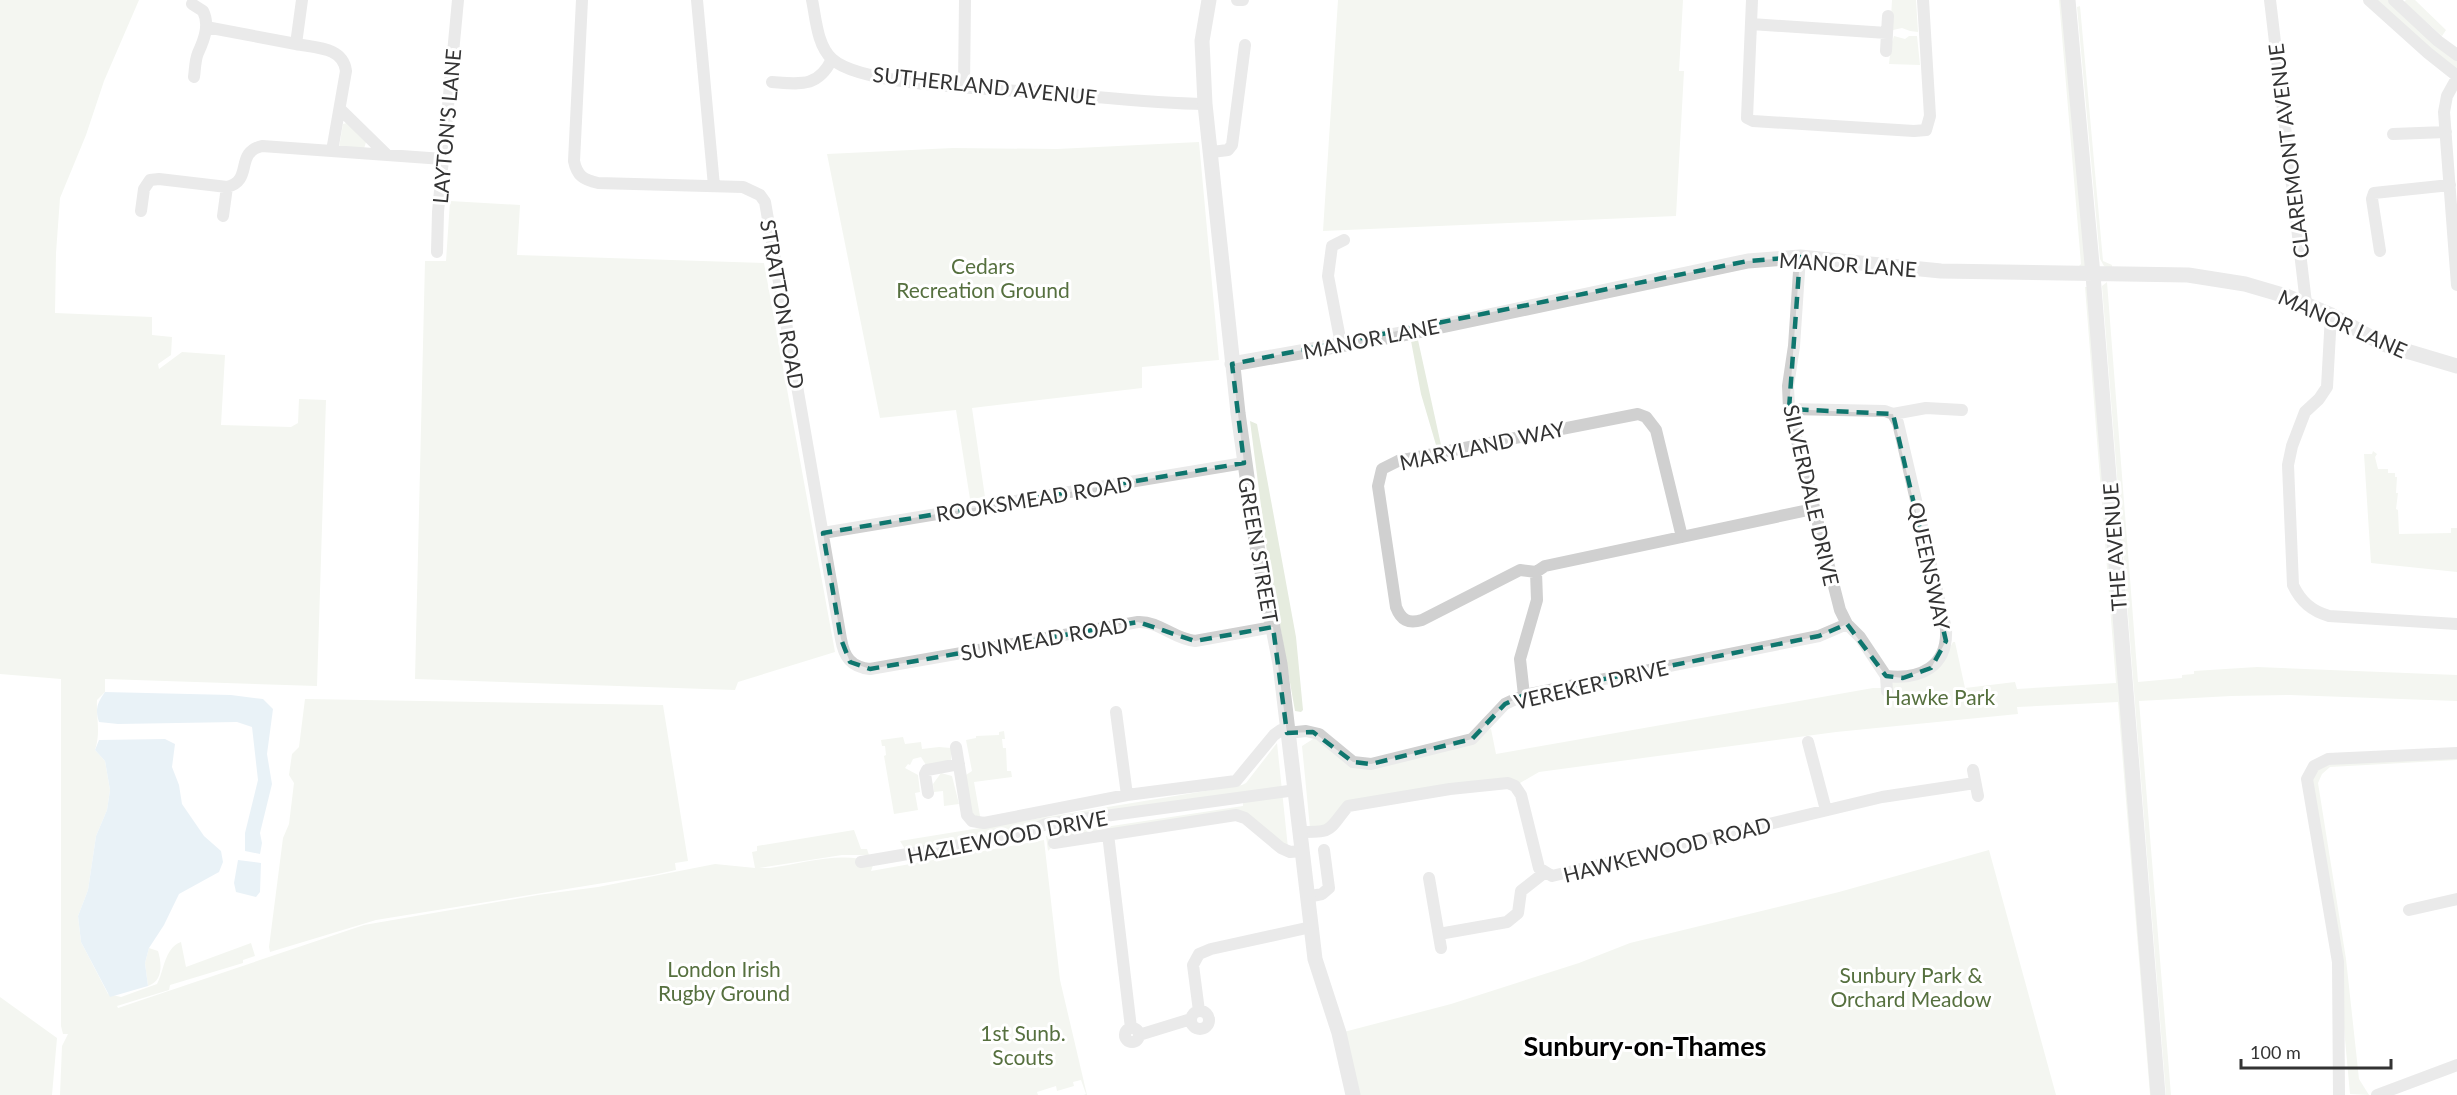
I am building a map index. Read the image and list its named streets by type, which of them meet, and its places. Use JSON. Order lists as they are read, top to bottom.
{
  "streets": {
    "street": [
      "SUTHERLAND AVENUE",
      "LAYTON'S LANE",
      "CLAREMONT AVENUE",
      "MANOR LANE",
      "STRATTON ROAD",
      "MARYLAND WAY",
      "SILVERDALE DRIVE",
      "ROOKSMEAD ROAD",
      "THE AVENUE",
      "GREEN STREET",
      "QUEENSWAY",
      "SUNMEAD ROAD",
      "VEREKER DRIVE",
      "HAZLEWOOD DRIVE",
      "HAWKEWOOD ROAD"
    ]
  },
  "crossings": [
    ["SUTHERLAND AVENUE", "GREEN STREET"],
    ["CLAREMONT AVENUE", "MANOR LANE"],
    ["MANOR LANE", "SILVERDALE DRIVE"],
    ["MANOR LANE", "THE AVENUE"],
    ["MANOR LANE", "GREEN STREET"],
    ["STRATTON ROAD", "ROOKSMEAD ROAD"],
    ["STRATTON ROAD", "SUNMEAD ROAD"],
    ["MARYLAND WAY", "SILVERDALE DRIVE"],
    ["SILVERDALE DRIVE", "VEREKER DRIVE"],
    ["ROOKSMEAD ROAD", "GREEN STREET"],
    ["GREEN STREET", "SUNMEAD ROAD"],
    ["GREEN STREET", "VEREKER DRIVE"],
    ["GREEN STREET", "HAZLEWOOD DRIVE"],
    ["GREEN STREET", "HAWKEWOOD ROAD"]
  ],
  "districts": ["Sunbury-on-Thames"],
  "parks": [
    "Cedars Recreation Ground",
    "Hawke Park",
    "London Irish Rugby Ground",
    "Sunbury Park & Orchard Meadow",
    "1st Sunb. Scouts"
  ],
  "scale_bar": "100 m"
}
